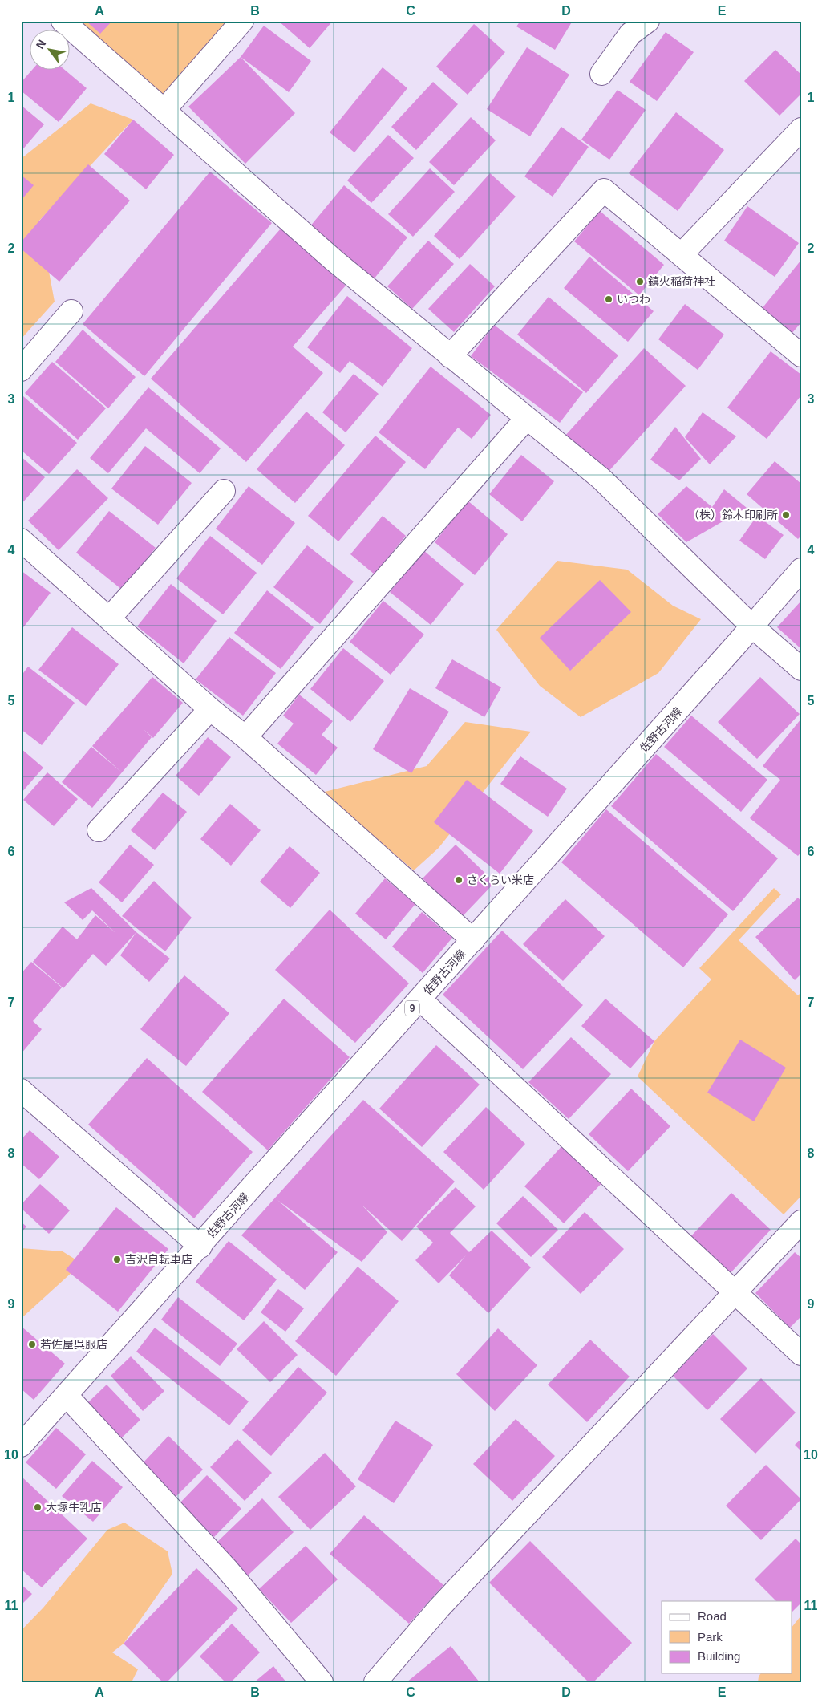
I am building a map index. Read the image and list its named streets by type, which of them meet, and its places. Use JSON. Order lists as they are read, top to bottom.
{
  "streets": {
    "street": ["佐野古河線", "9"]
  },
  "places": [
    "鎮火稲荷神社",
    "いつわ",
    "（株）鈴木印刷所",
    "さくらい米店",
    "吉沢自転車店",
    "若佐屋呉服店",
    "大塚牛乳店"
  ],
  "legend": ["Road", "Park", "Building"],
  "north": "top left",
  "grid": {
    "columns": [
      "A",
      "B",
      "C",
      "D",
      "E"
    ],
    "rows": [
      "1",
      "2",
      "3",
      "4",
      "5",
      "6",
      "7",
      "8",
      "9",
      "10",
      "11"
    ]
  }
}
